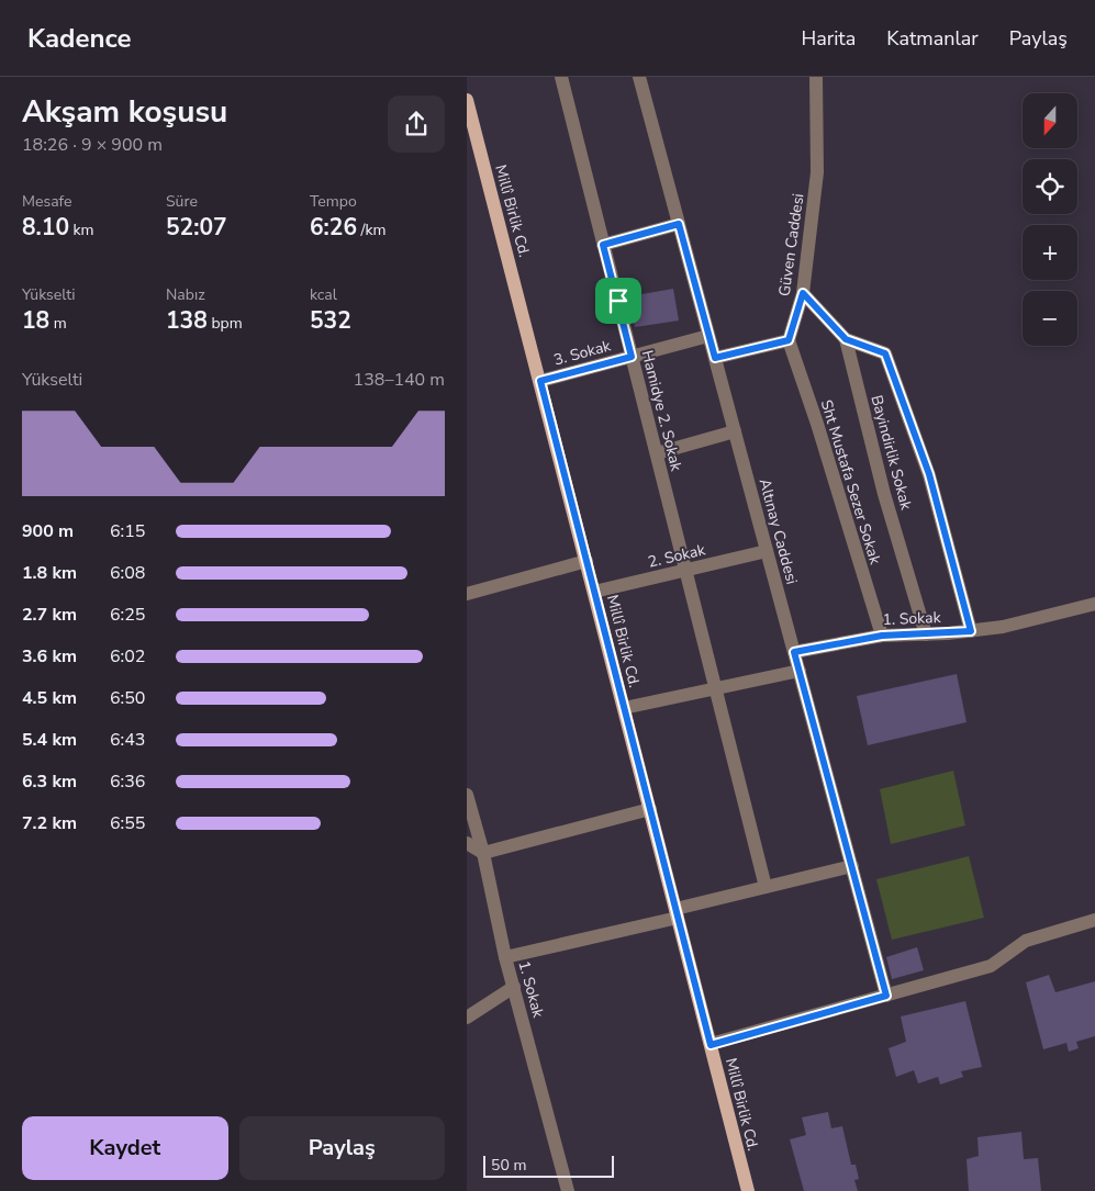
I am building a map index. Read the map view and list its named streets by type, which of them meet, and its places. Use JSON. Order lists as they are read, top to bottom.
{
  "streets": {
    "main road": ["Millî Birlik Cd."],
    "street": [
      "Güven Caddesi",
      "3. Sokak",
      "Hamidye 2. Sokak",
      "Bayindirlik Sokak",
      "Sht Mustafa Sezer Sokak",
      "Altınay Caddesi",
      "2. Sokak",
      "1. Sokak"
    ]
  },
  "crossings": [
    ["Millî Birlik Cd.", "3. Sokak"],
    ["Millî Birlik Cd.", "2. Sokak"],
    ["Güven Caddesi", "Bayindirlik Sokak"],
    ["Güven Caddesi", "Sht Mustafa Sezer Sokak"],
    ["3. Sokak", "Hamidye 2. Sokak"],
    ["3. Sokak", "Altınay Caddesi"],
    ["Hamidye 2. Sokak", "2. Sokak"],
    ["Bayindirlik Sokak", "1. Sokak"],
    ["Sht Mustafa Sezer Sokak", "1. Sokak"],
    ["Altınay Caddesi", "2. Sokak"],
    ["Altınay Caddesi", "1. Sokak"]
  ],
  "scale_bar": "50 m",
  "north": "bottom",
  "page": {
    "header": "Kadence",
    "nav": ["Harita", "Katmanlar", "Paylaş"],
    "heading": ["Akşam koşusu", "18:26 · 9 × 900 m"],
    "map_buttons": ["+", "−"],
    "stats": [
      ["Mesafe", "8.10 km"],
      ["Süre", "52:07"],
      ["Tempo", "6:26 /km"],
      ["Yükselti", "18 m"],
      ["Nabız", "138 bpm"],
      ["kcal", "532"]
    ],
    "chart": ["Yükselti", "138–140 m"],
    "list": [
      {
        "name": "900 m",
        "note": "6:15"
      },
      {
        "name": "1.8 km",
        "note": "6:08"
      },
      {
        "name": "2.7 km",
        "note": "6:25"
      },
      {
        "name": "3.6 km",
        "note": "6:02"
      },
      {
        "name": "4.5 km",
        "note": "6:50"
      },
      {
        "name": "5.4 km",
        "note": "6:43"
      },
      {
        "name": "6.3 km",
        "note": "6:36"
      },
      {
        "name": "7.2 km",
        "note": "6:55"
      }
    ],
    "buttons": ["Kaydet", "Paylaş"],
    "scale": "50 m"
  }
}
